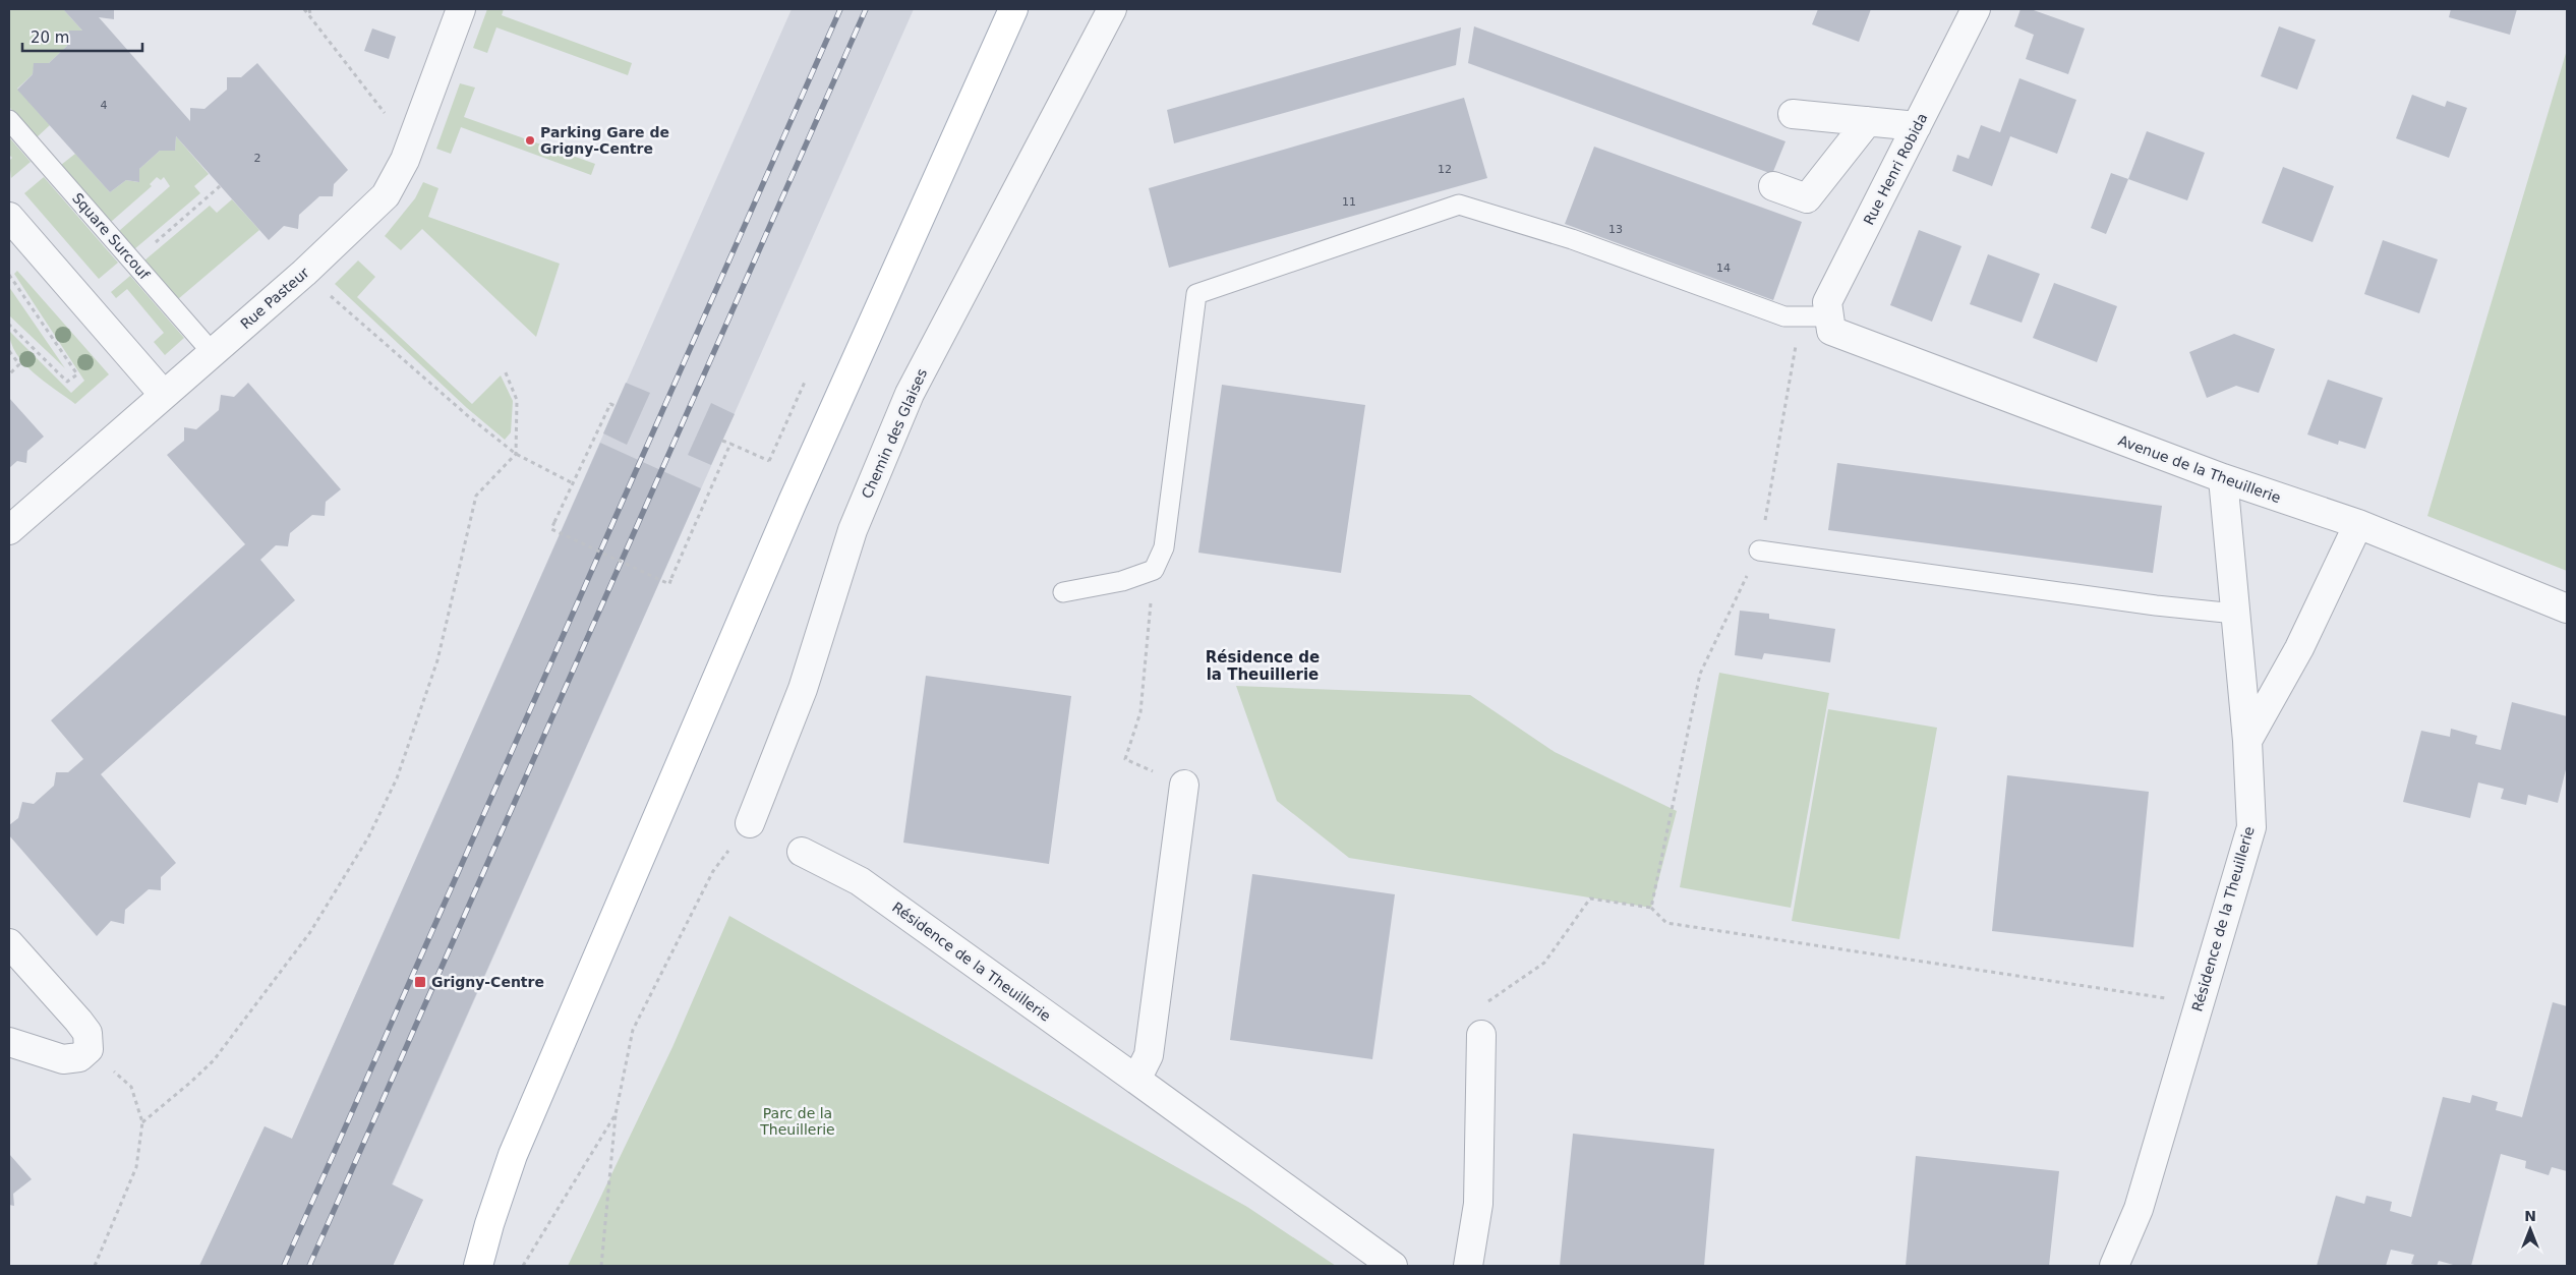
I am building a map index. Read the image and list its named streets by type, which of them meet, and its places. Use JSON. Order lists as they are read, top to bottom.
{
  "streets": {
    "street": [
      "Rue Henri Robida",
      "Rue Pasteur",
      "Chemin des Glaises",
      "Avenue de la Theuillerie",
      "Résidence de la Theuillerie"
    ],
    "lane": ["Square Surcouf"]
  },
  "crossings": [
    ["Rue Henri Robida", "Avenue de la Theuillerie"],
    ["Square Surcouf", "Rue Pasteur"],
    ["Avenue de la Theuillerie", "Résidence de la Theuillerie"]
  ],
  "districts": ["Résidence de la Theuillerie"],
  "parks": ["Parc de la Theuillerie"],
  "places": {
    "other": ["Parking Gare de Grigny-Centre"],
    "transit": ["Grigny-Centre"]
  },
  "house_numbers": [
    "4",
    "2",
    "12",
    "11",
    "13",
    "14"
  ],
  "scale_bar": "20 m",
  "north": "top"
}
